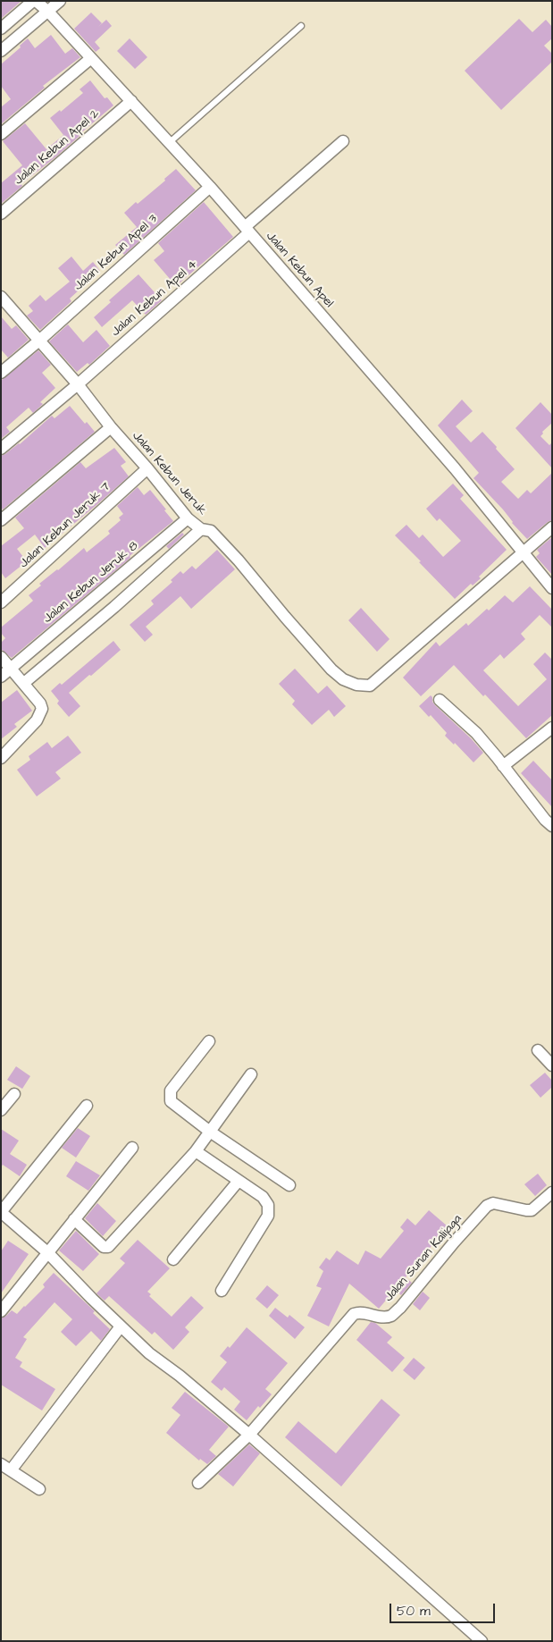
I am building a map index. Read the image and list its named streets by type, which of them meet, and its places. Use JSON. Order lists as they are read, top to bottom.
{
  "streets": {
    "street": [
      "Jalan Kebun Apel 2",
      "Jalan Kebun Apel 3",
      "Jalan Kebun Apel",
      "Jalan Kebun Apel 4",
      "Jalan Kebun Jeruk",
      "Jalan Kebun Jeruk 7",
      "Jalan Kebun Jeruk 8",
      "Jalan Sunan Kalijaga"
    ]
  },
  "crossings": [
    ["Jalan Kebun Apel 2", "Jalan Kebun Apel"],
    ["Jalan Kebun Apel 3", "Jalan Kebun Apel"],
    ["Jalan Kebun Apel 3", "Jalan Kebun Jeruk"],
    ["Jalan Kebun Apel", "Jalan Kebun Apel 4"],
    ["Jalan Kebun Apel 4", "Jalan Kebun Jeruk"],
    ["Jalan Kebun Jeruk", "Jalan Kebun Jeruk 7"],
    ["Jalan Kebun Jeruk", "Jalan Kebun Jeruk 8"]
  ],
  "scale_bar": "50 m"
}
